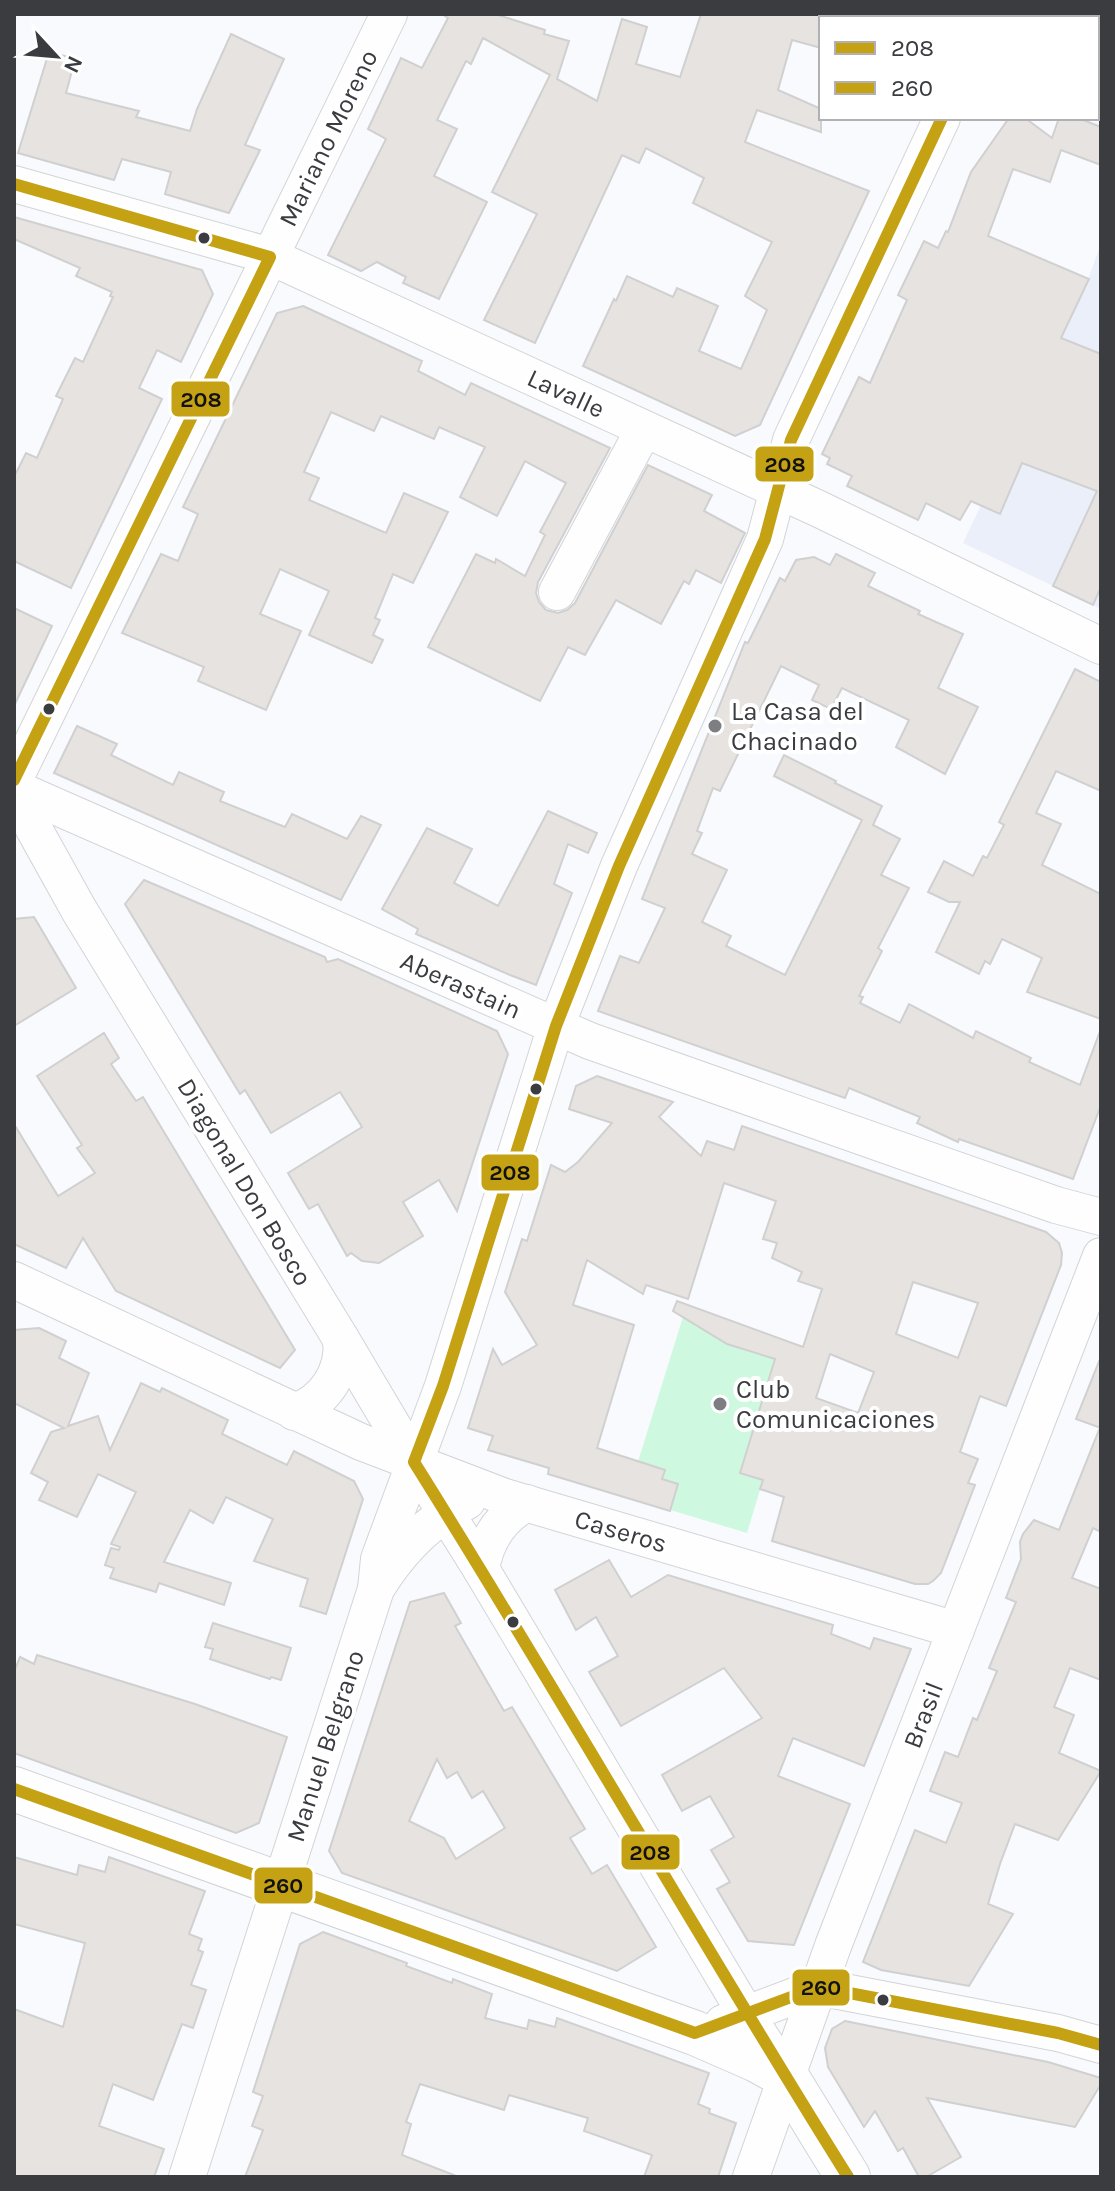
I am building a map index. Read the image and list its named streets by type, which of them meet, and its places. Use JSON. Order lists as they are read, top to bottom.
{
  "streets": {
    "main road": ["Diagonal Don Bosco"],
    "street": [
      "Mariano Moreno",
      "Lavalle",
      "Aberastain",
      "Caseros",
      "Brasil",
      "Manuel Belgrano"
    ]
  },
  "crossings": [
    ["Mariano Moreno", "Lavalle"],
    ["Lavalle", "Manuel Belgrano"],
    ["Aberastain", "Diagonal Don Bosco"],
    ["Aberastain", "Manuel Belgrano"],
    ["Diagonal Don Bosco", "Caseros"],
    ["Diagonal Don Bosco", "Brasil"],
    ["Diagonal Don Bosco", "Manuel Belgrano"],
    ["Caseros", "Brasil"],
    ["Caseros", "Manuel Belgrano"]
  ],
  "places": ["La Casa del Chacinado", "Club Comunicaciones"],
  "lines": ["transit line 208", "transit line 260"],
  "legend": ["208", "260"],
  "north": "bottom right"
}
